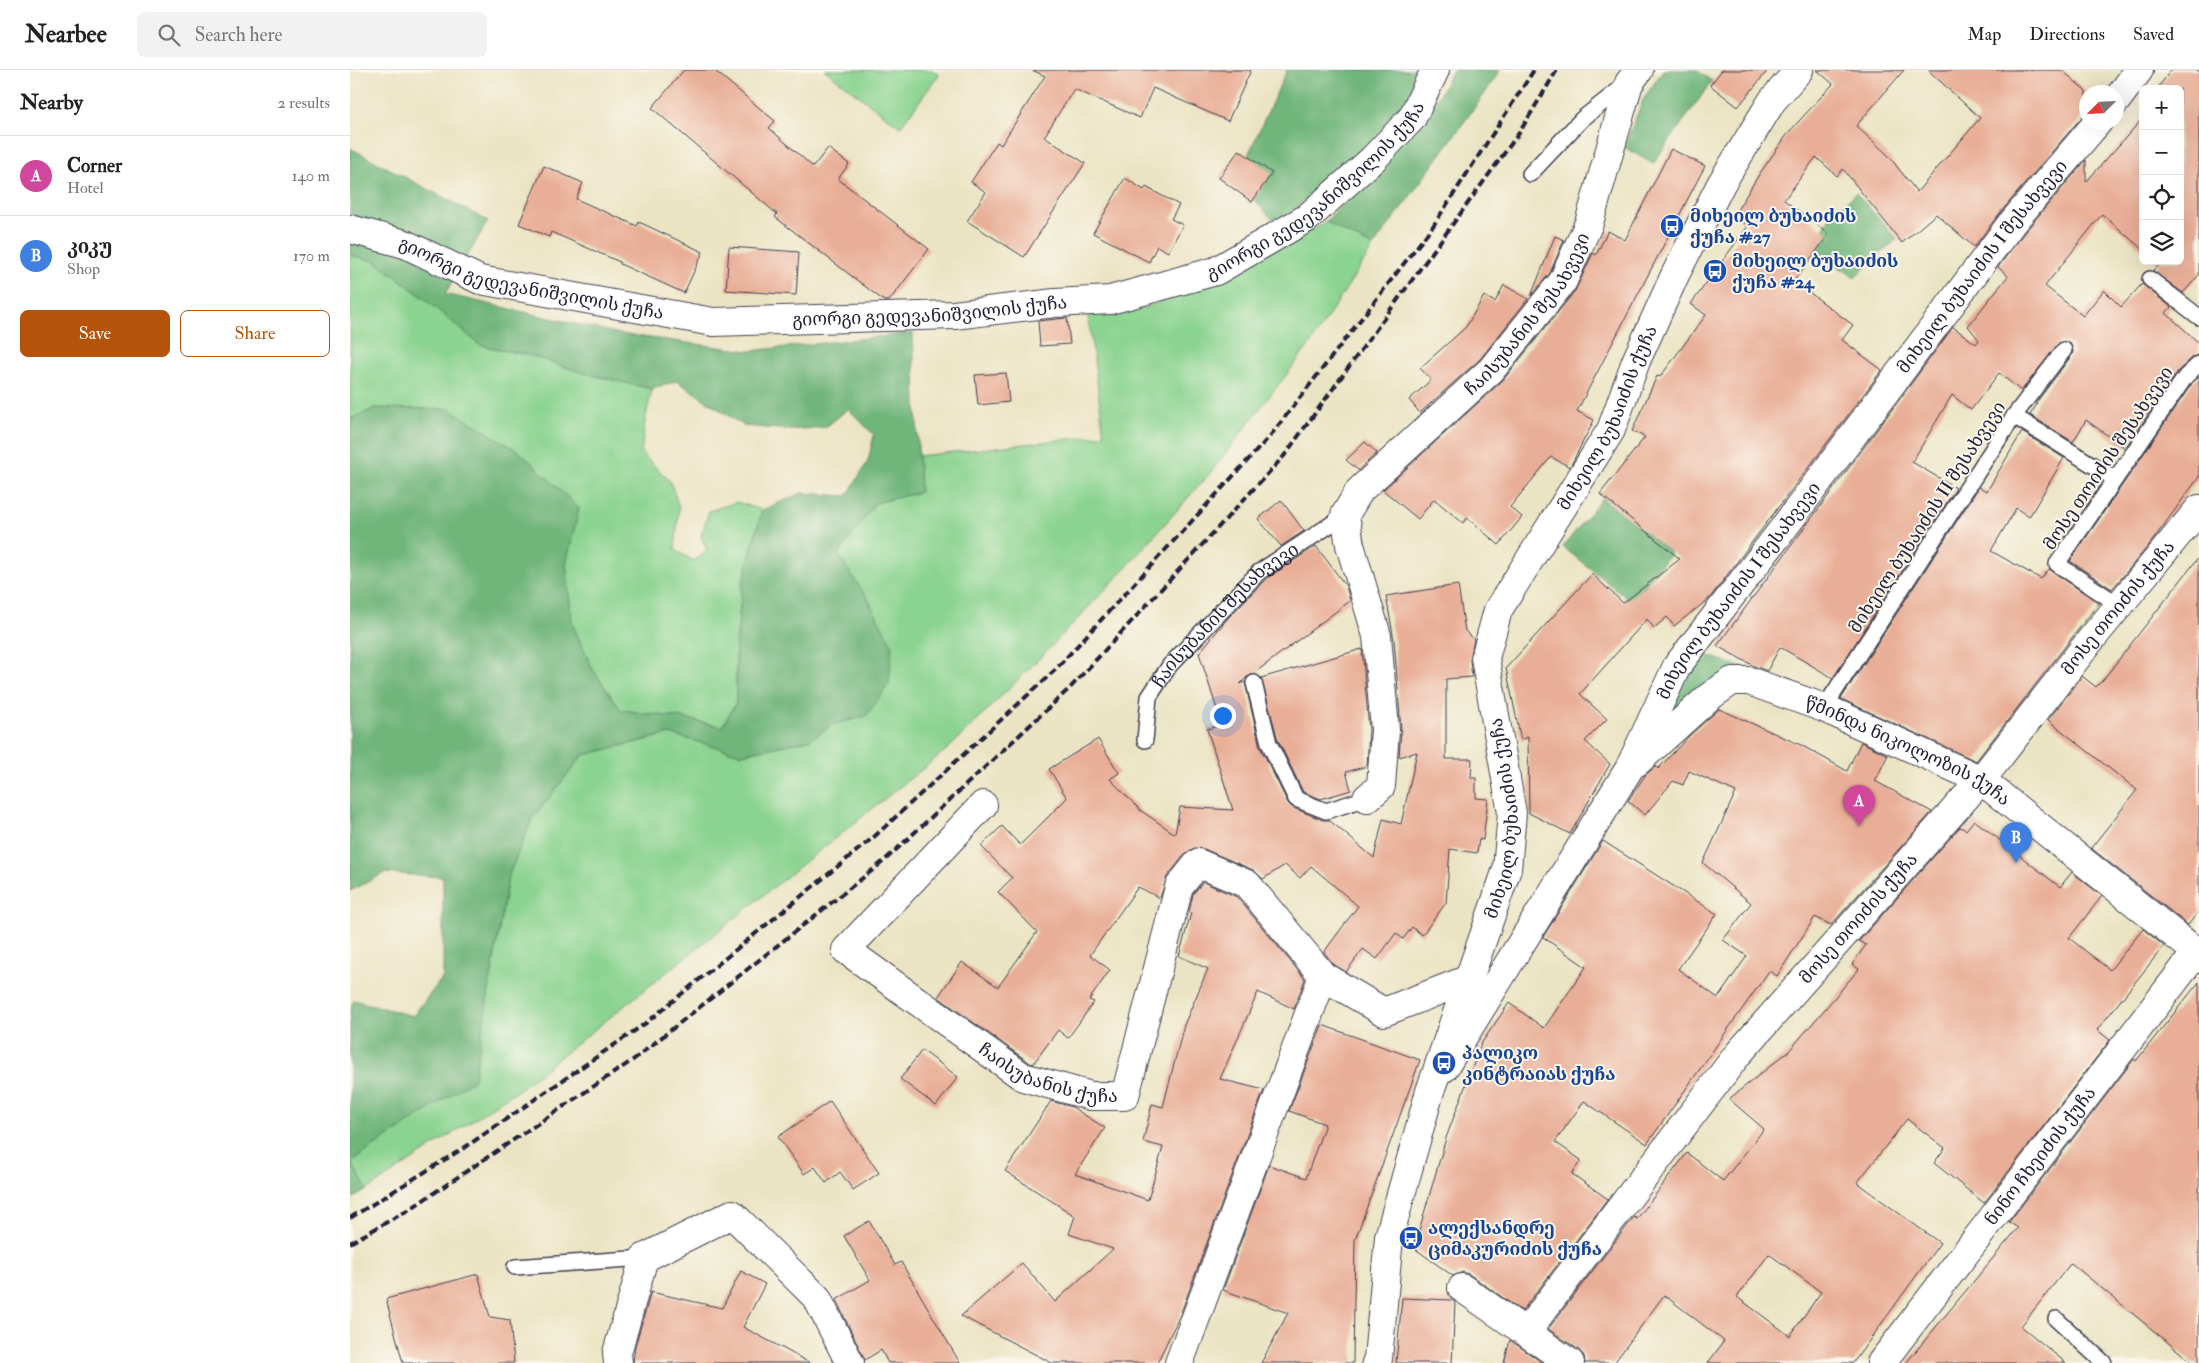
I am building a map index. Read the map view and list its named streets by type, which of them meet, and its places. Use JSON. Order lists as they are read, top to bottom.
{
  "streets": {
    "street": [
      "გიორგი გედევანიშვილის ქუჩა",
      "მიხეილ ბუხაიძის I შესახვევი",
      "ჩაისუბანის შესახვევი",
      "მიხეილ ბუხაიძის ქუჩა",
      "მოსე თოიძის ქუჩა",
      "წმინდა ნიკოლოზის ქუჩა",
      "ჩაისუბანის ქუჩა",
      "ნინო ჩხეიძის ქუჩა"
    ],
    "lane": ["მოსე თოიძის შესახვევი", "მიხეილ ბუხაიძის II შესახვევი"]
  },
  "crossings": [
    ["მიხეილ ბუხაიძის I შესახვევი", "მიხეილ ბუხაიძის ქუჩა"],
    ["მიხეილ ბუხაიძის I შესახვევი", "წმინდა ნიკოლოზის ქუჩა"],
    ["მიხეილ ბუხაიძის ქუჩა", "ჩაისუბანის ქუჩა"],
    ["მოსე თოიძის შესახვევი", "მოსე თოიძის ქუჩა"],
    ["მიხეილ ბუხაიძის II შესახვევი", "წმინდა ნიკოლოზის ქუჩა"],
    ["მოსე თოიძის ქუჩა", "წმინდა ნიკოლოზის ქუჩა"],
    ["წმინდა ნიკოლოზის ქუჩა", "ნინო ჩხეიძის ქუჩა"]
  ],
  "places": {
    "bus stop": [
      "მიხეილ ბუხაიძის ქუჩა #27",
      "მიხეილ ბუხაიძის ქუჩა #24",
      "პალიკო კინტრაიას ქუჩა",
      "ალექსანდრე ციმაკურიძის ქუჩა"
    ]
  },
  "north": "bottom left",
  "page": {
    "header": "Nearbee",
    "search": "Search here",
    "nav": ["Map", "Directions", "Saved"],
    "heading": ["Nearby", "2 results"],
    "map_buttons": ["+", "−"],
    "list": [
      {
        "mark": "A",
        "name": "Corner",
        "note": "Hotel",
        "value": "140 m"
      },
      {
        "mark": "B",
        "name": "კიკუ",
        "note": "Shop",
        "value": "170 m"
      }
    ],
    "buttons": ["Save", "Share"],
    "pins": ["A", "B"]
  }
}
